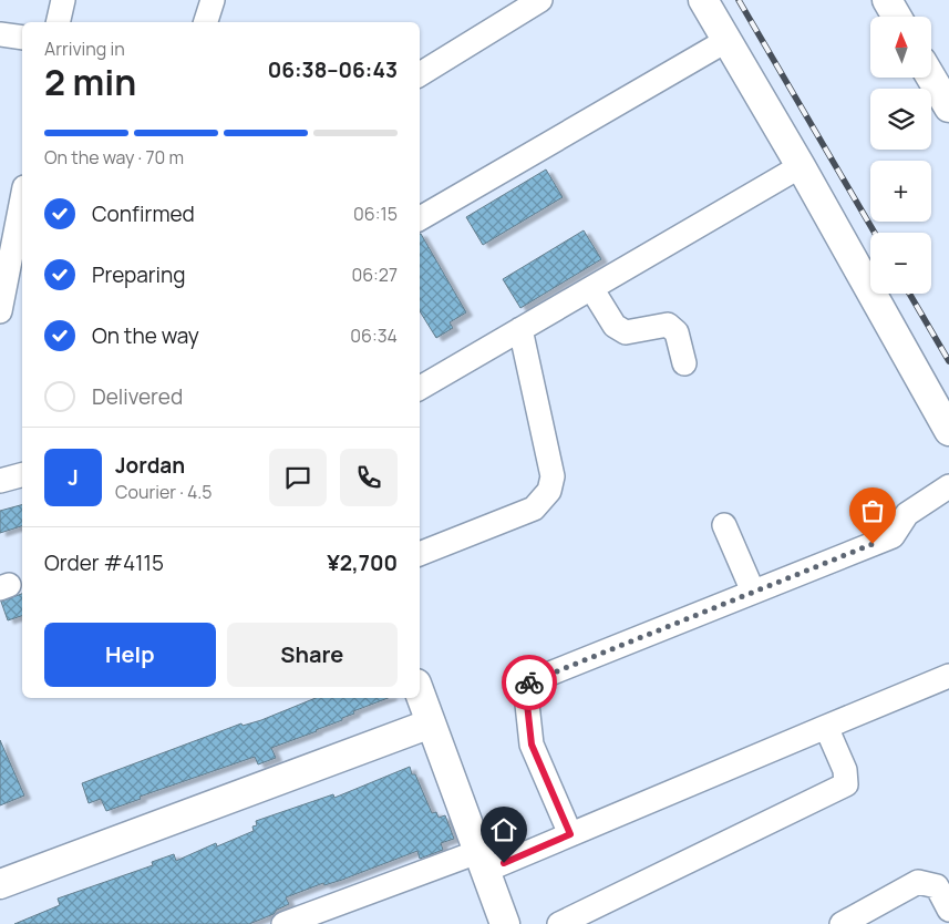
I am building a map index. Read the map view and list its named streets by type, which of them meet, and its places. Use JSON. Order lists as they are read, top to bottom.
{
  "north": "top",
  "page": {
    "map_buttons": ["+", "−"],
    "heading": ["2 min", "Arriving in", "06:38–06:43"],
    "panel": [
      "Jordan",
      "Courier · 4.5",
      "Order #4115",
      "¥2,700"
    ],
    "bar": "On the way · 70 m",
    "list": [
      ["Confirmed", "06:15"],
      ["Preparing", "06:27"],
      ["On the way", "06:34"],
      "Delivered"
    ],
    "round": "J",
    "buttons": ["Help", "Share"]
  }
}
